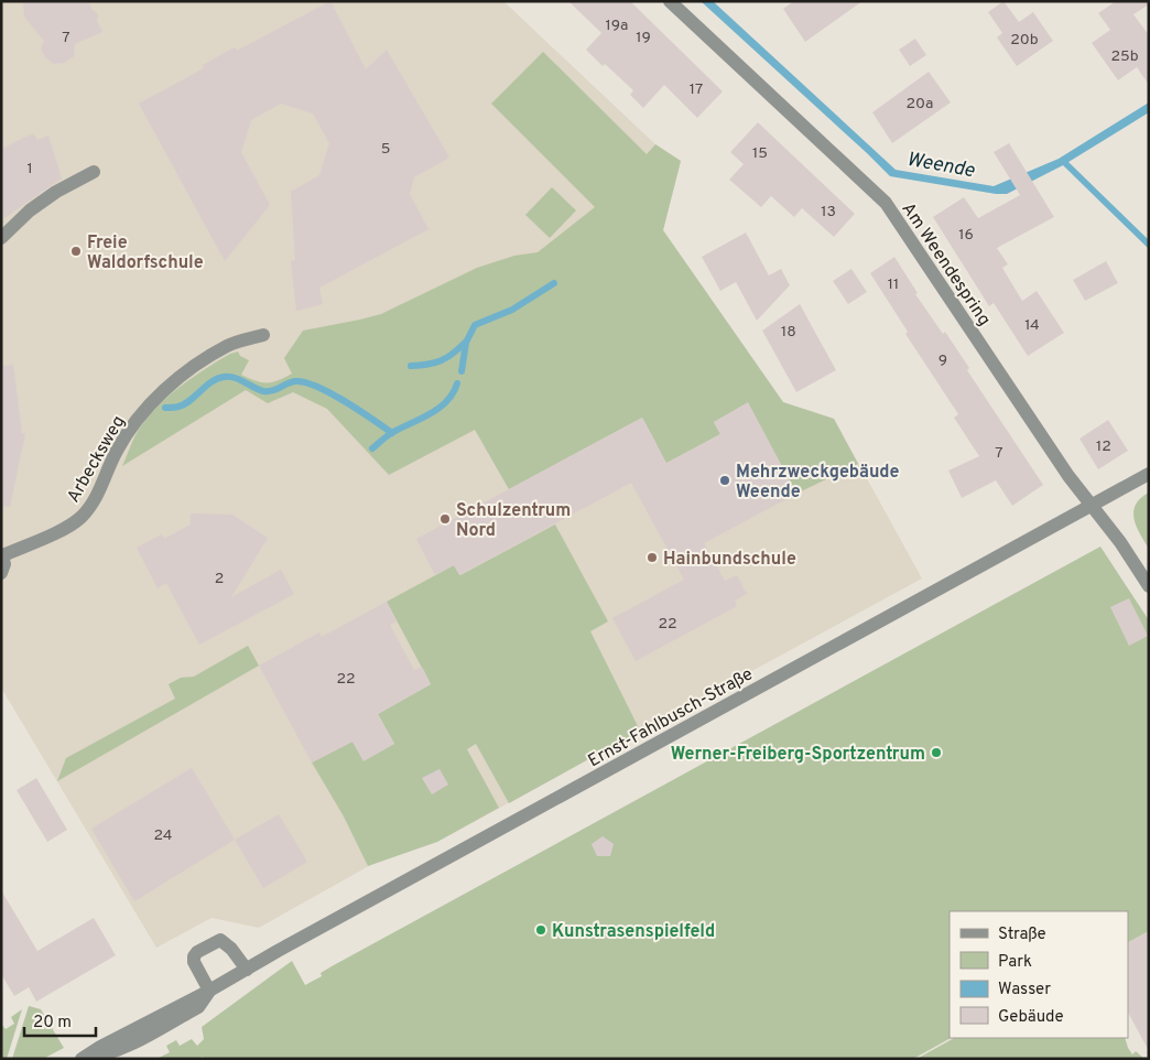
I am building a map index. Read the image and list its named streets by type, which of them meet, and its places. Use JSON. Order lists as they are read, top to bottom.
{
  "streets": {
    "street": ["Am Weendespring", "Arbecksweg", "Ernst-Fahlbusch-Straße"]
  },
  "crossings": [
    ["Am Weendespring", "Ernst-Fahlbusch-Straße"]
  ],
  "water": ["Weende"],
  "places": [
    "Freie Waldorfschule",
    "Mehrzweckgebäude Weende",
    "Schulzentrum Nord",
    "Hainbundschule",
    "Werner-Freiberg-Sportzentrum",
    "Kunstrasenspielfeld"
  ],
  "house_numbers": [
    "19a",
    "7",
    "19",
    "20b",
    "25b",
    "17",
    "20a",
    "5",
    "15",
    "1",
    "13",
    "16",
    "11",
    "14",
    "18",
    "9",
    "12",
    "7",
    "2",
    "22",
    "22",
    "24"
  ],
  "legend": [
    "Straße",
    "Park",
    "Wasser",
    "Gebäude"
  ],
  "scale_bar": "20 m"
}
